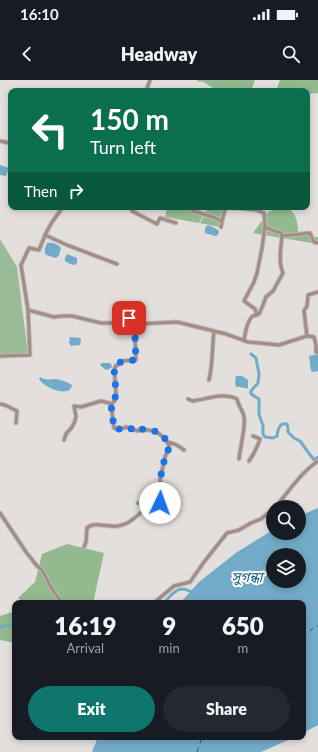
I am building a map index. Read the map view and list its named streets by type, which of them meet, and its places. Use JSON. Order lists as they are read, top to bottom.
{
  "water": ["সুগন্ধা"],
  "page": {
    "status": "16:10",
    "header": "Headway",
    "turn": ["150 m", "Turn left"],
    "then": "Then",
    "eta": [
      "16:19",
      "Arrival",
      "9",
      "min",
      "650",
      "m"
    ],
    "buttons": ["Exit", "Share"]
  }
}
